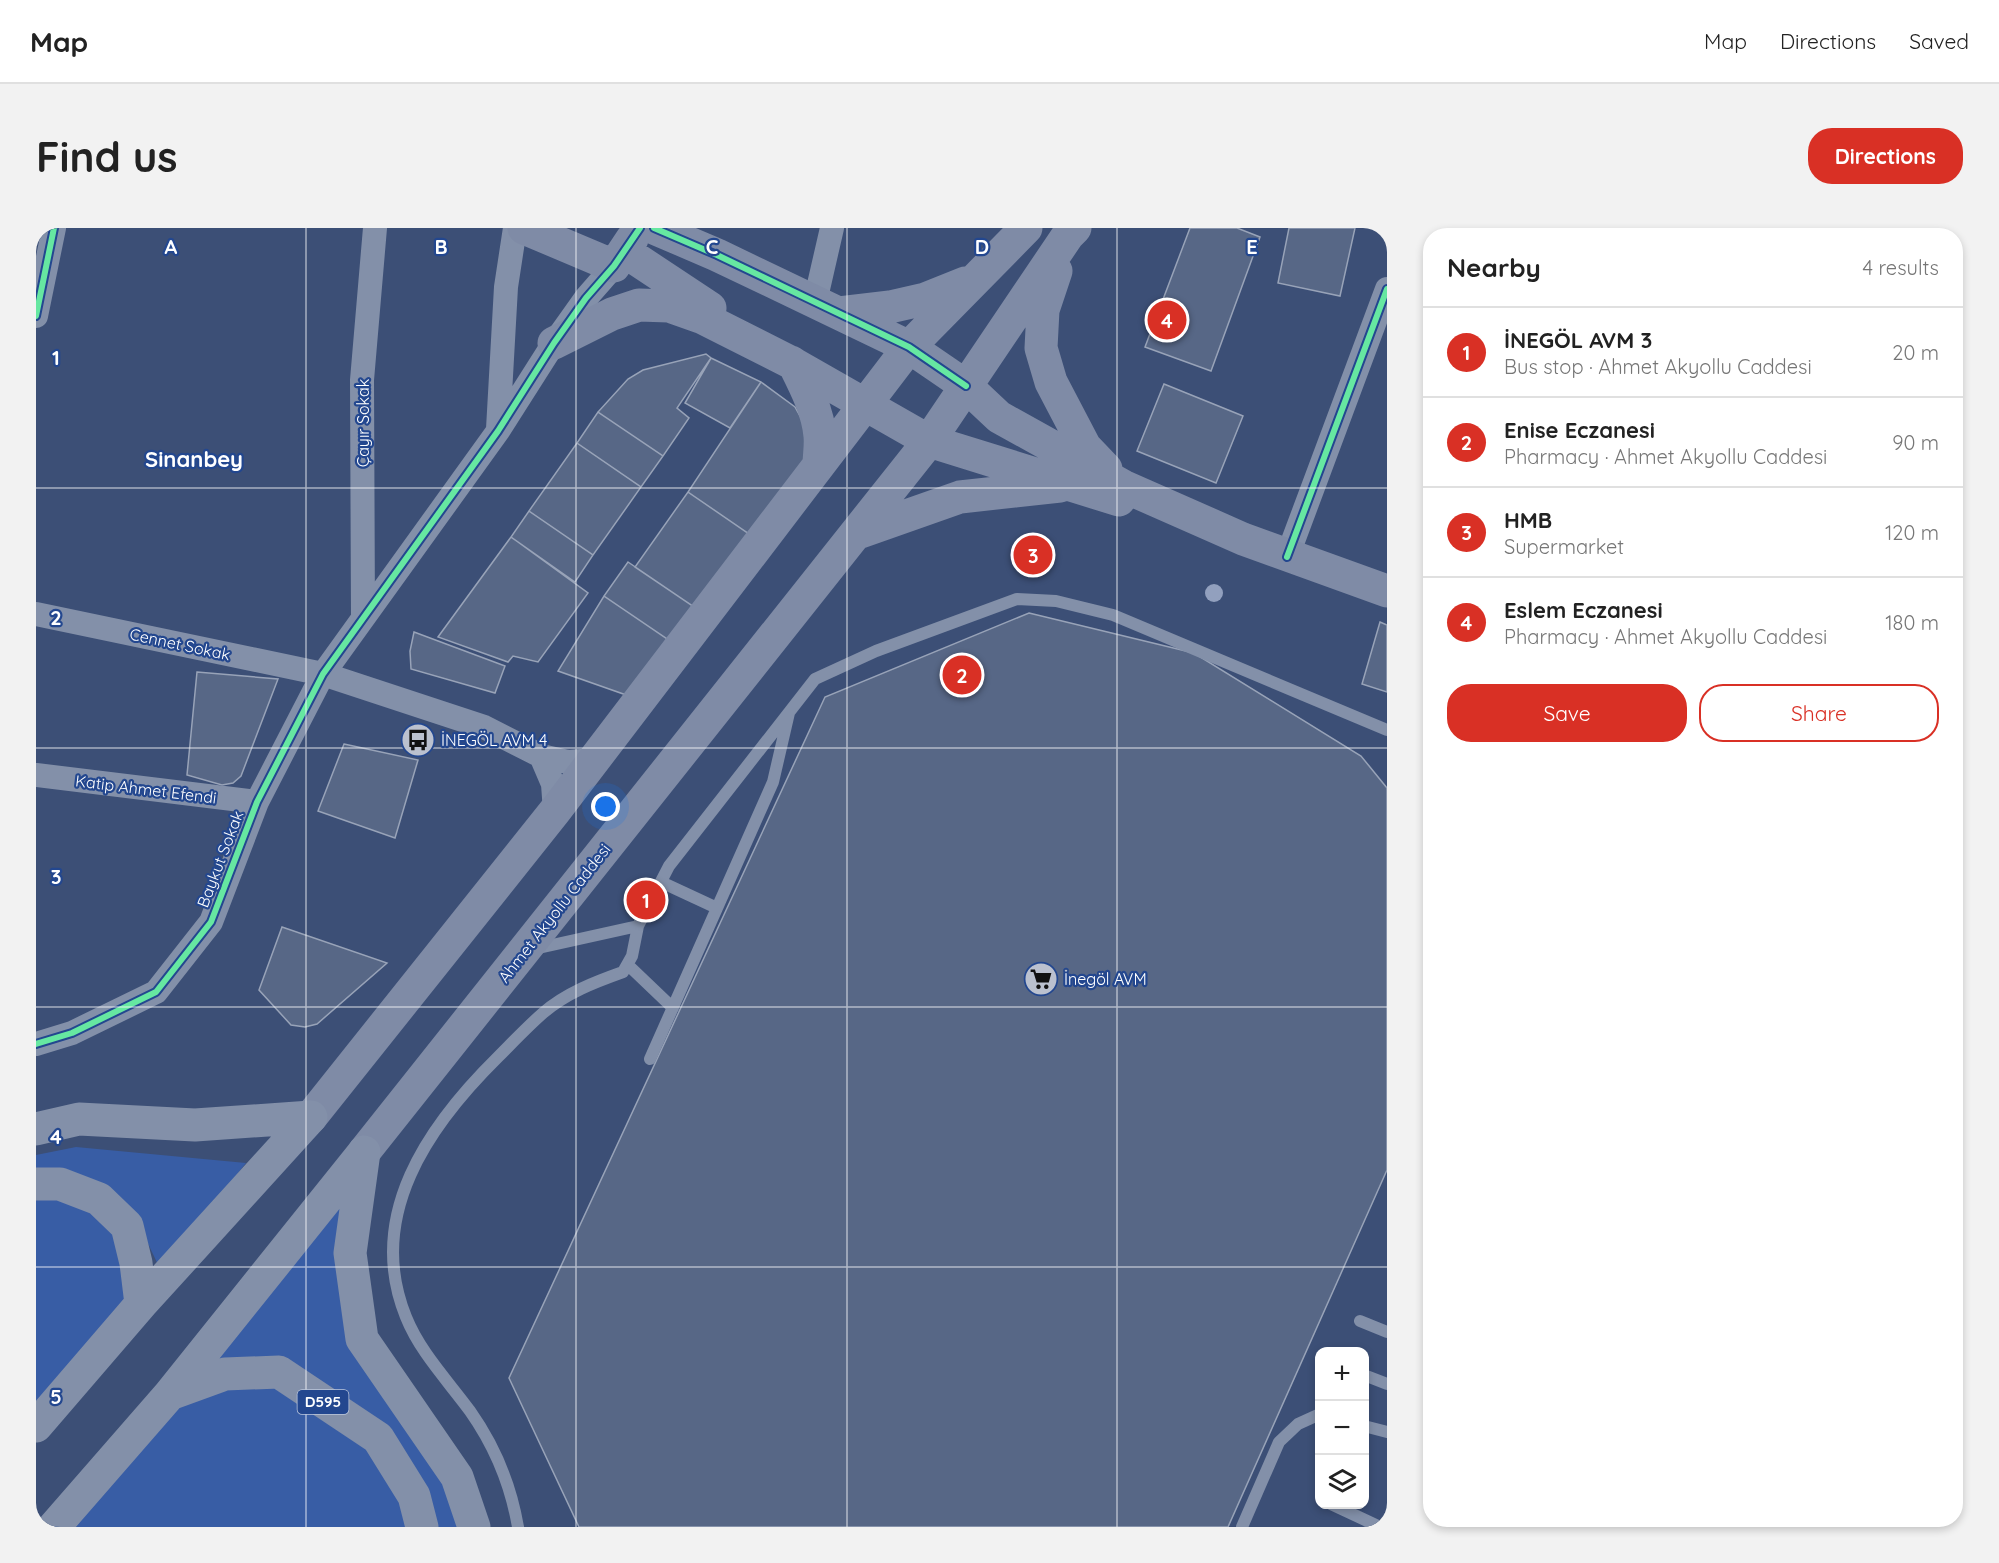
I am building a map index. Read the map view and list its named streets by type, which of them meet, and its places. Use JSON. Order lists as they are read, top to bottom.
{
  "streets": {
    "highway": ["D595"],
    "main road": ["Ahmet Akyollu Caddesi"],
    "street": [
      "Çayır Sokak",
      "Cennet Sokak",
      "Katip Ahmet Efendi",
      "Baykut Sokak"
    ]
  },
  "crossings": [
    ["Çayır Sokak", "Baykut Sokak"],
    ["Cennet Sokak", "Baykut Sokak"],
    ["Katip Ahmet Efendi", "Baykut Sokak"]
  ],
  "districts": ["Sinanbey"],
  "places": {
    "bus stop": ["İNEGÖL AVM 4"],
    "supermarket": ["İnegöl AVM"]
  },
  "page": {
    "header": "Map",
    "nav": ["Map", "Directions", "Saved"],
    "buttons": [
      "Directions",
      ["Save", "Share"]
    ],
    "title": "Find us",
    "heading": ["Nearby", "4 results"],
    "pins": [
      "4",
      "3",
      "2",
      "1"
    ],
    "list": [
      {
        "mark": "1",
        "name": "İNEGÖL AVM 3",
        "note": "Bus stop · Ahmet Akyollu Caddesi",
        "value": "20 m"
      },
      {
        "mark": "2",
        "name": "Enise Eczanesi",
        "note": "Pharmacy · Ahmet Akyollu Caddesi",
        "value": "90 m"
      },
      {
        "mark": "3",
        "name": "HMB",
        "note": "Supermarket",
        "value": "120 m"
      },
      {
        "mark": "4",
        "name": "Eslem Eczanesi",
        "note": "Pharmacy · Ahmet Akyollu Caddesi",
        "value": "180 m"
      }
    ],
    "map_buttons": ["+", "−"]
  },
  "grid": {
    "columns": [
      "A",
      "B",
      "C",
      "D",
      "E"
    ],
    "rows": [
      "1",
      "2",
      "3",
      "4",
      "5"
    ]
  }
}
